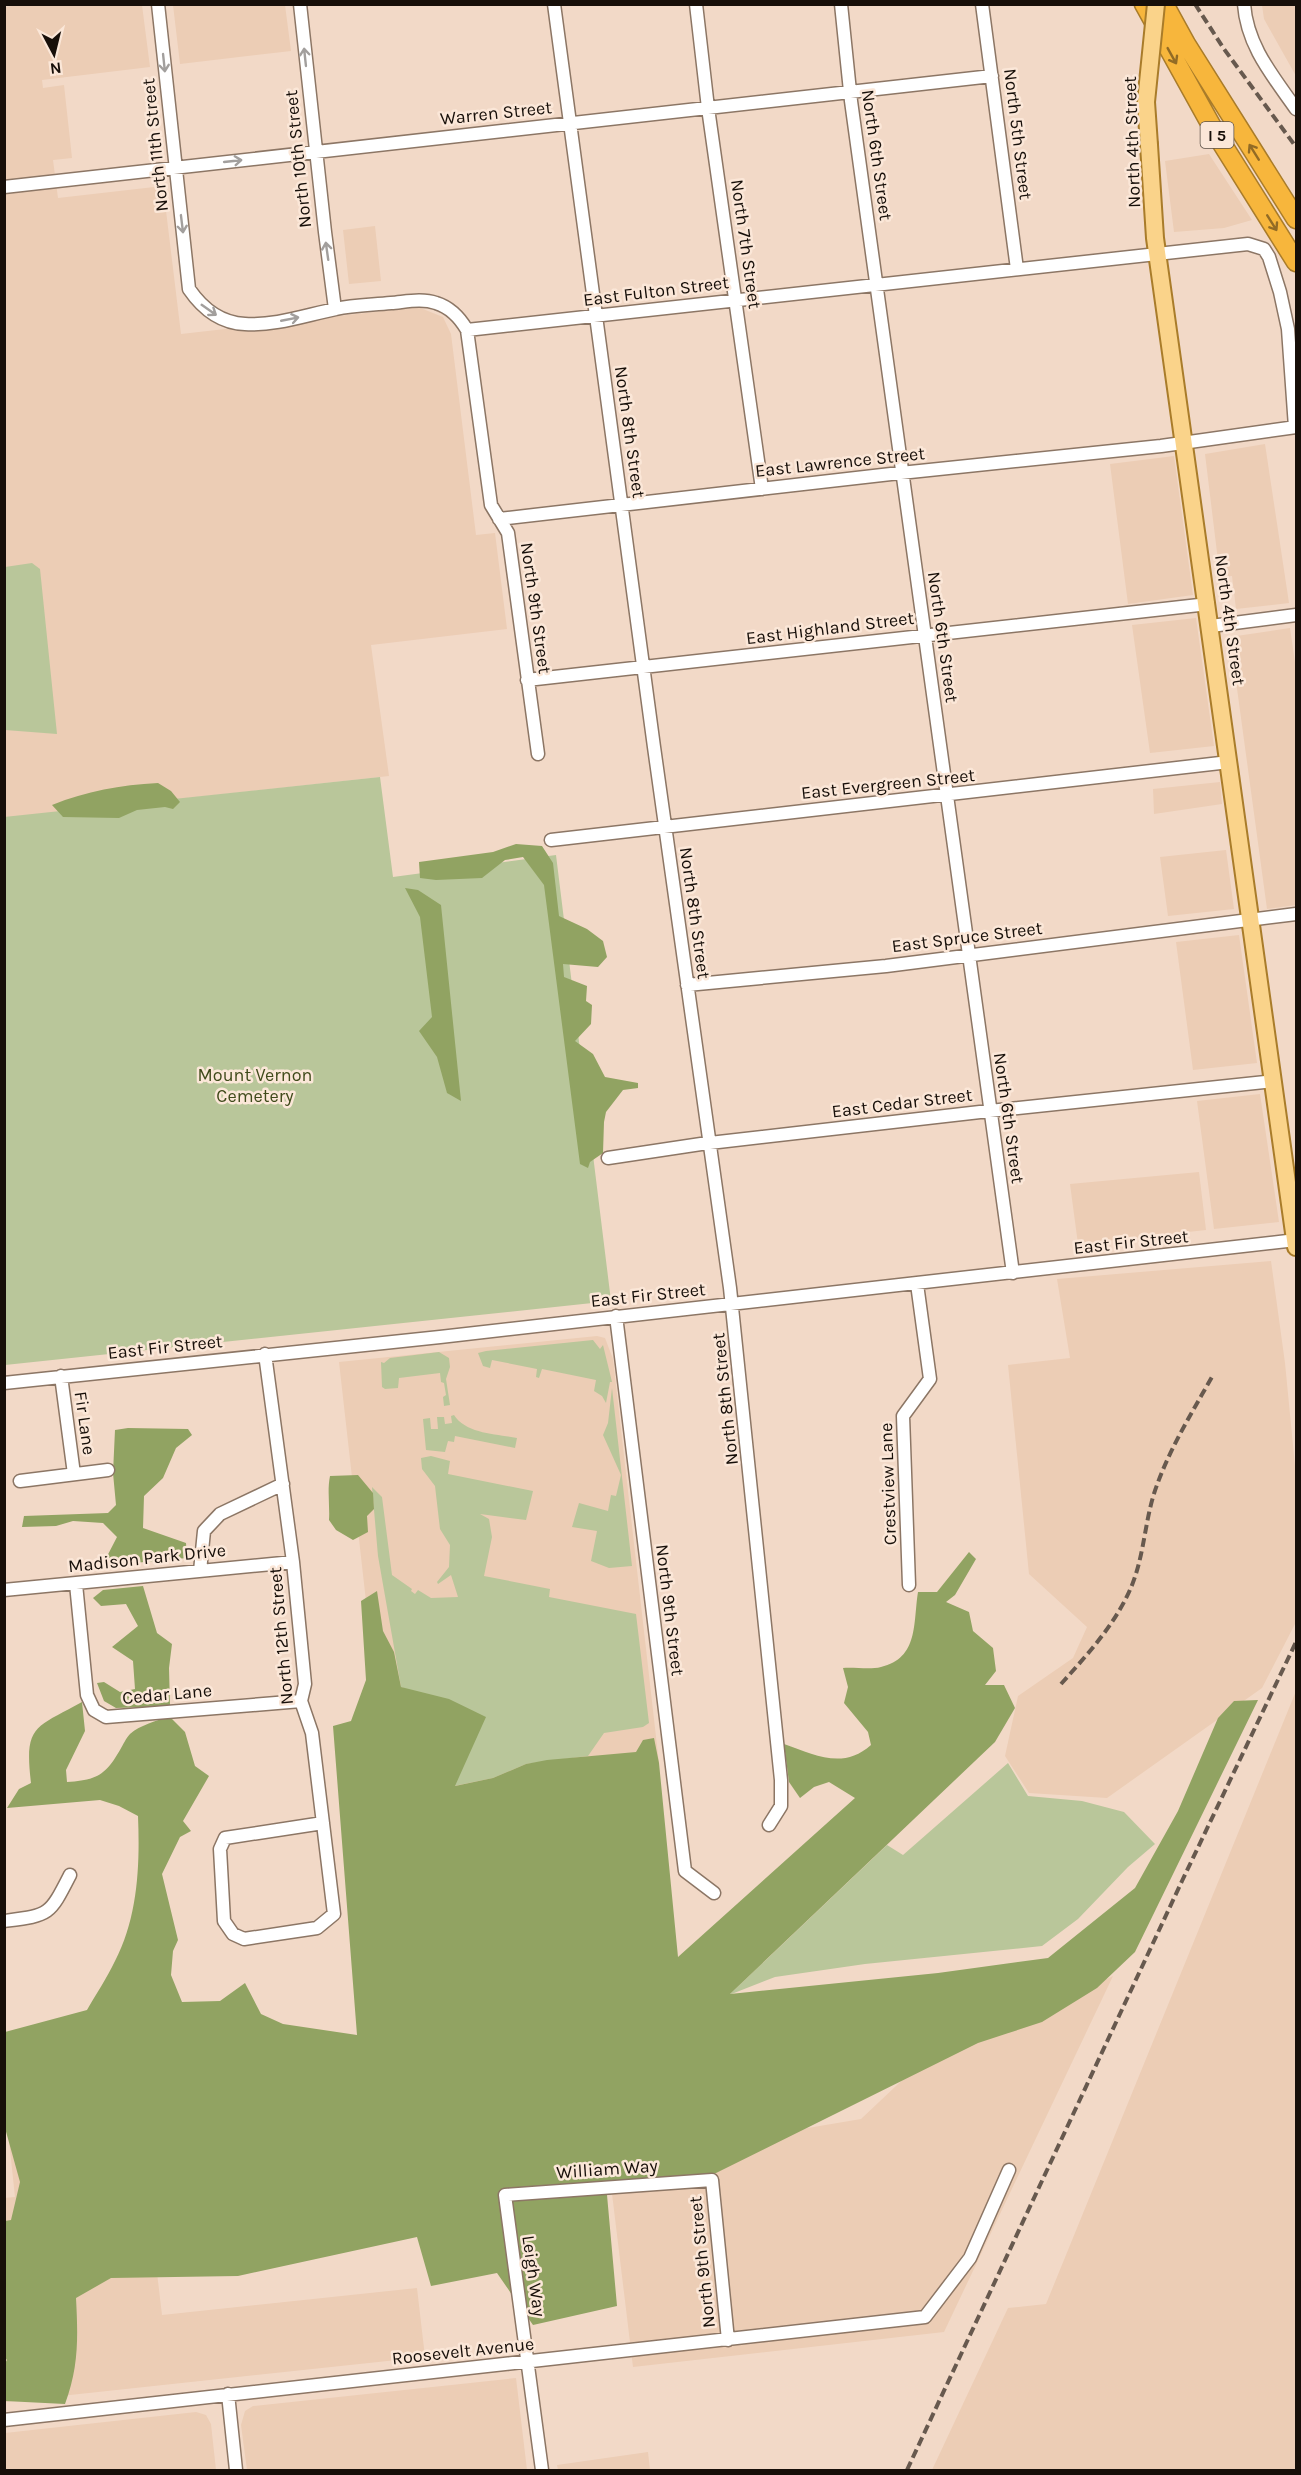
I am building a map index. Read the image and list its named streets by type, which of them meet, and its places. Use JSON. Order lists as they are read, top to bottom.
{
  "streets": {
    "highway": ["I 5"],
    "main road": ["North 4th Street"],
    "street": [
      "Warren Street",
      "North 5th Street",
      "North 11th Street",
      "North 6th Street",
      "North 10th Street",
      "North 7th Street",
      "East Fulton Street",
      "North 8th Street",
      "East Lawrence Street",
      "North 9th Street",
      "East Highland Street",
      "East Evergreen Street",
      "East Spruce Street",
      "East Cedar Street",
      "East Fir Street",
      "Fir Lane",
      "Crestview Lane",
      "Madison Park Drive",
      "North 12th Street",
      "Cedar Lane",
      "William Way",
      "Leigh Way",
      "Roosevelt Avenue"
    ]
  },
  "crossings": [
    ["Warren Street", "North 5th Street"],
    ["Warren Street", "North 11th Street"],
    ["Warren Street", "North 6th Street"],
    ["Warren Street", "North 10th Street"],
    ["Warren Street", "North 7th Street"],
    ["Warren Street", "North 8th Street"],
    ["North 5th Street", "East Fulton Street"],
    ["North 4th Street", "East Fulton Street"],
    ["North 4th Street", "East Lawrence Street"],
    ["North 4th Street", "East Highland Street"],
    ["North 4th Street", "East Evergreen Street"],
    ["North 4th Street", "East Spruce Street"],
    ["North 4th Street", "East Cedar Street"],
    ["North 4th Street", "East Fir Street"],
    ["North 11th Street", "North 10th Street"],
    ["North 6th Street", "East Fulton Street"],
    ["North 6th Street", "East Lawrence Street"],
    ["North 6th Street", "East Highland Street"],
    ["North 6th Street", "East Evergreen Street"],
    ["North 6th Street", "East Spruce Street"],
    ["North 6th Street", "East Cedar Street"],
    ["North 6th Street", "East Fir Street"],
    ["North 7th Street", "East Fulton Street"],
    ["North 7th Street", "East Lawrence Street"],
    ["East Fulton Street", "North 8th Street"],
    ["East Fulton Street", "East Lawrence Street"],
    ["East Fulton Street", "North 9th Street"],
    ["North 8th Street", "East Lawrence Street"],
    ["North 8th Street", "East Highland Street"],
    ["North 8th Street", "East Evergreen Street"],
    ["North 8th Street", "East Spruce Street"],
    ["North 8th Street", "East Cedar Street"],
    ["North 8th Street", "East Fir Street"],
    ["East Lawrence Street", "North 9th Street"],
    ["North 9th Street", "East Highland Street"],
    ["North 9th Street", "East Fir Street"],
    ["North 9th Street", "William Way"],
    ["North 9th Street", "Roosevelt Avenue"],
    ["East Fir Street", "Fir Lane"],
    ["East Fir Street", "Crestview Lane"],
    ["East Fir Street", "North 12th Street"],
    ["Madison Park Drive", "North 12th Street"],
    ["Madison Park Drive", "Cedar Lane"],
    ["North 12th Street", "Cedar Lane"],
    ["William Way", "Leigh Way"],
    ["Leigh Way", "Roosevelt Avenue"]
  ],
  "one_way": ["North 10th Street"],
  "parks": ["Mount Vernon Cemetery"],
  "north": "bottom"
}
